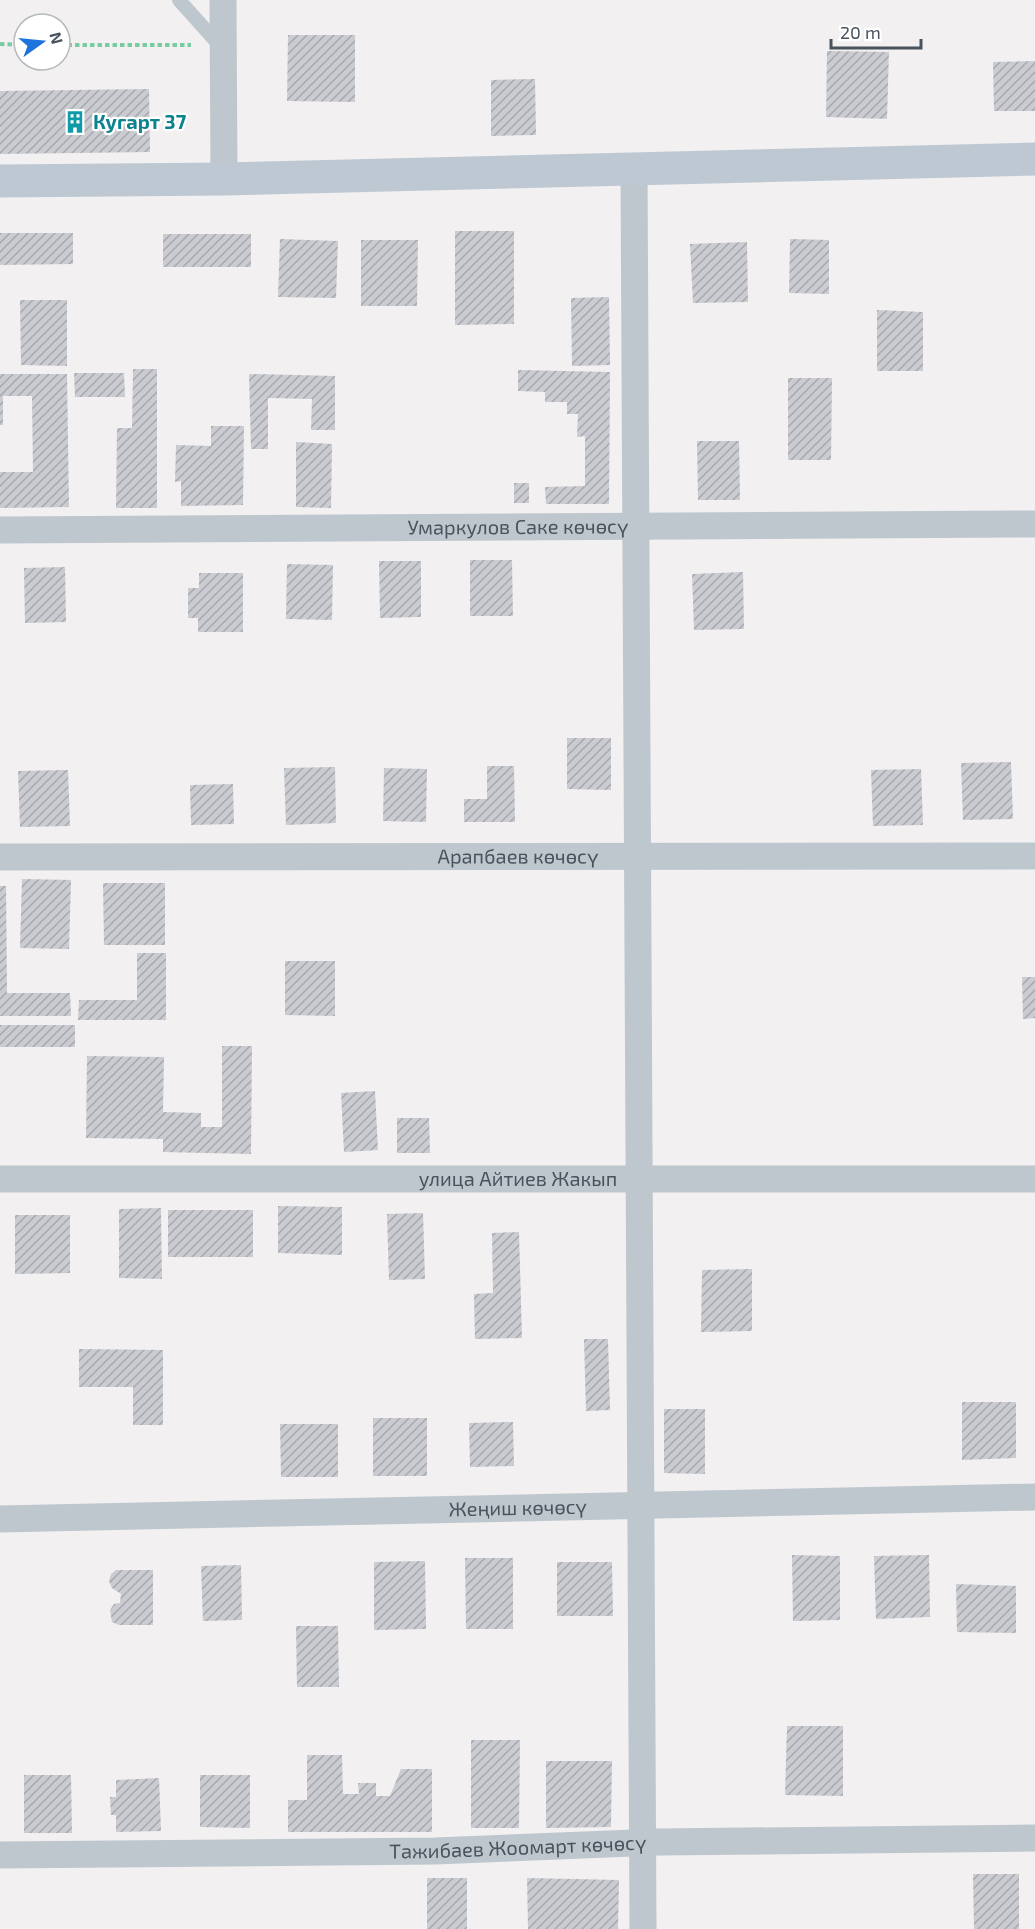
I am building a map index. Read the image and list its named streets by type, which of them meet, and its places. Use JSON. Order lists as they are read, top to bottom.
{
  "streets": {
    "street": [
      "Умаркулов Саке көчөсү",
      "Арапбаев көчөсү",
      "улица Айтиев Жакып",
      "Жеңиш көчөсү",
      "Тажибаев Жоомарт көчөсү"
    ]
  },
  "places": {
    "building": ["Кугарт 37"]
  },
  "scale_bar": "20 m",
  "north": "right"
}
